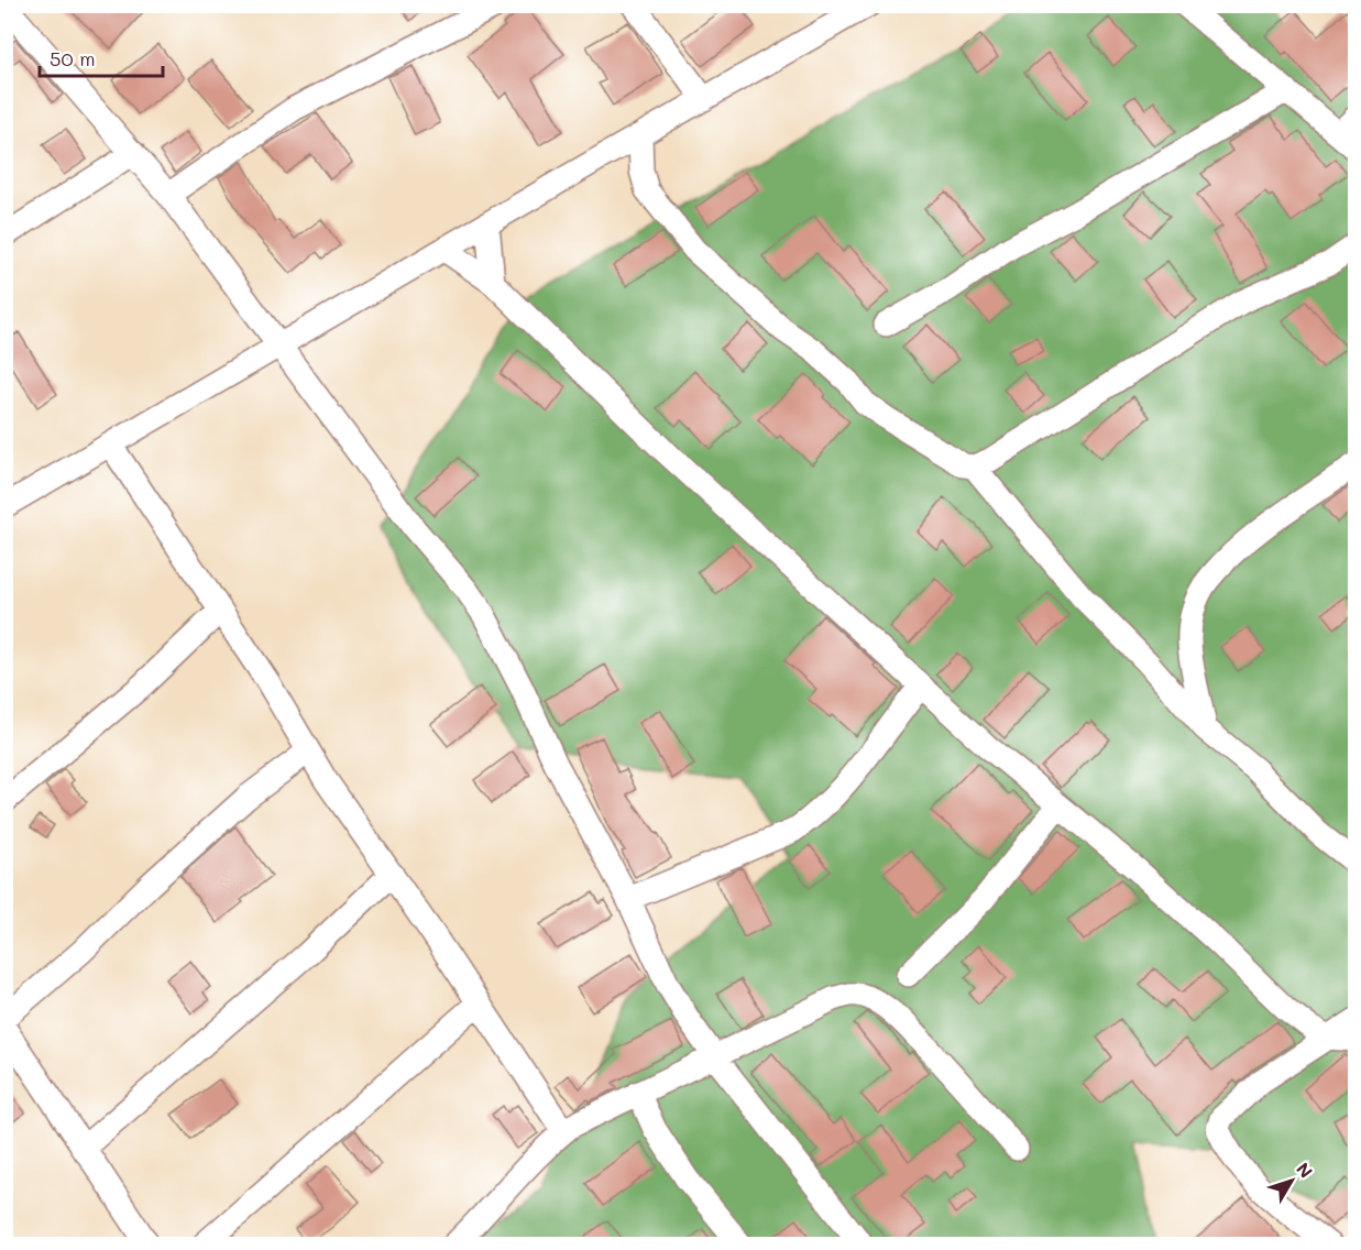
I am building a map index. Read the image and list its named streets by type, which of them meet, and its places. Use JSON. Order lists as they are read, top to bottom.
{
  "scale_bar": "50 m",
  "north": "top right"
}
